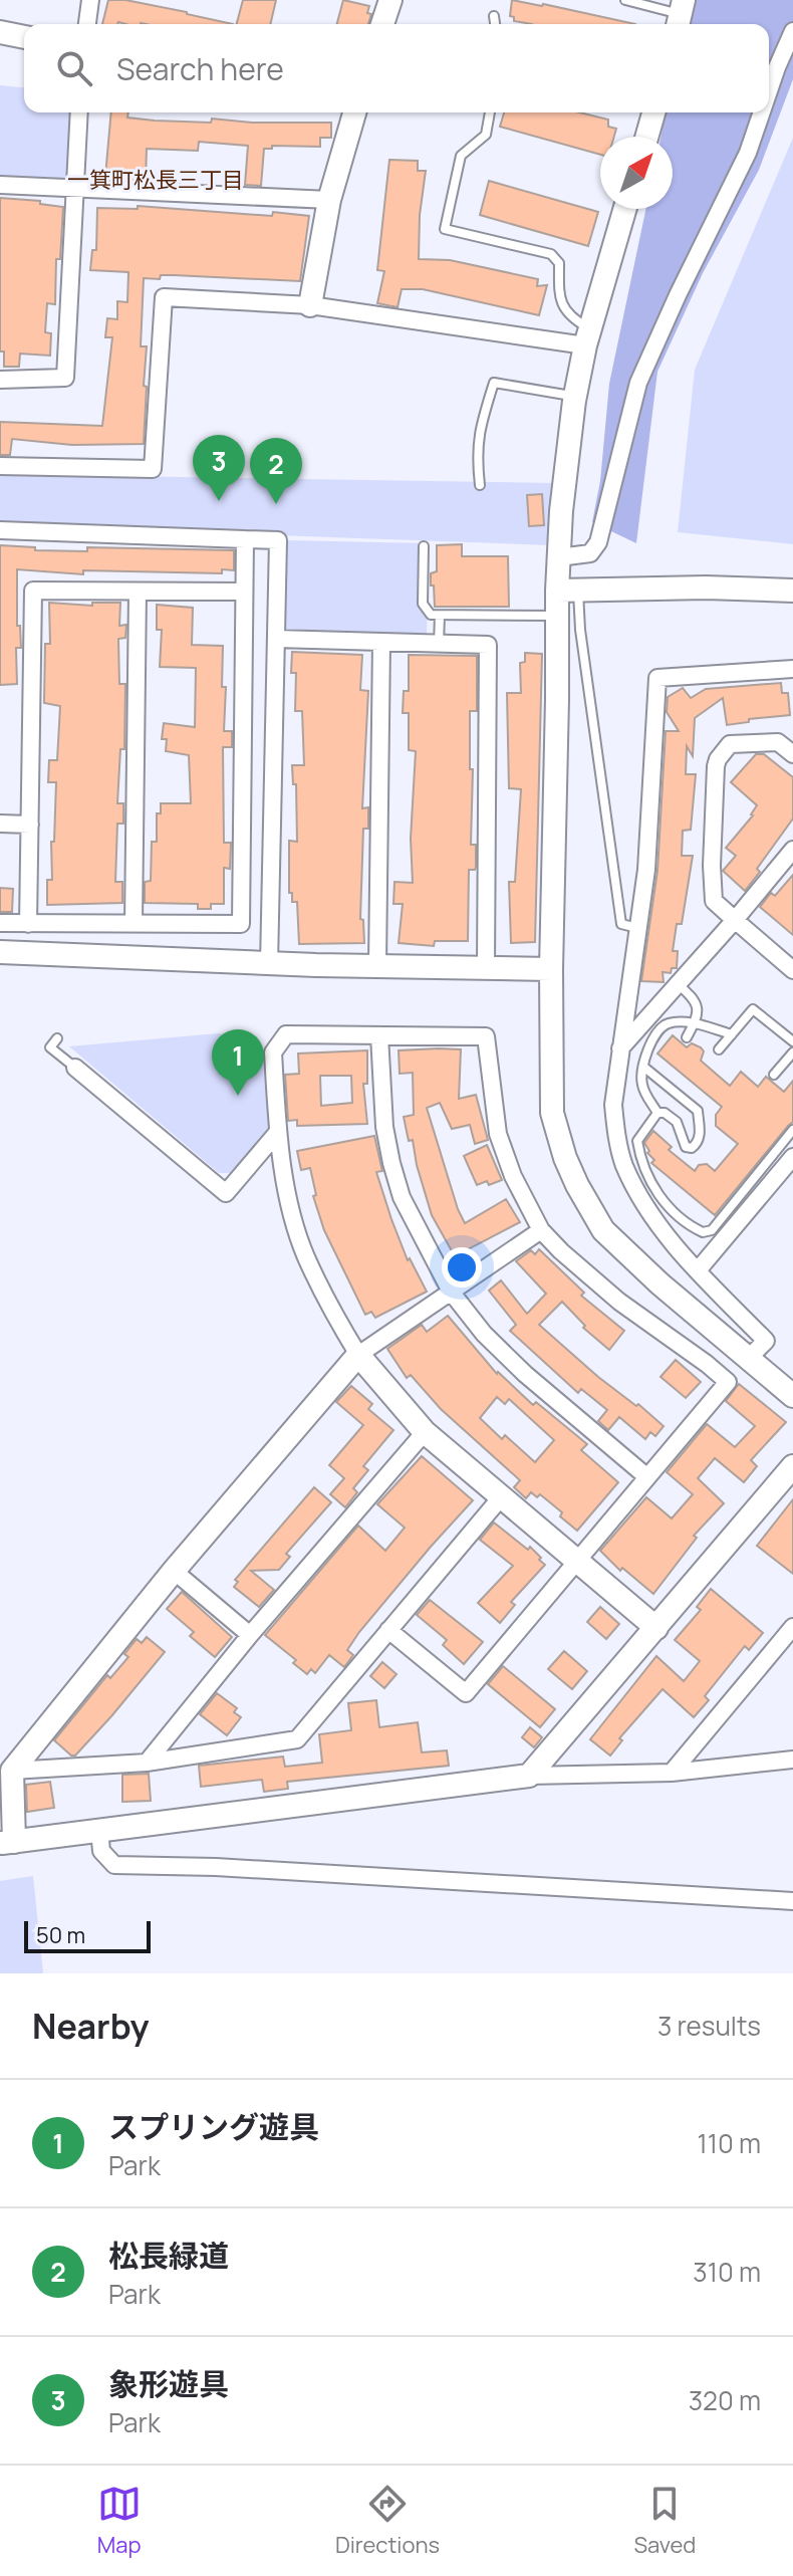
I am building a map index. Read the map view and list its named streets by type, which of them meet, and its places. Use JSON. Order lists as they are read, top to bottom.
{
  "districts": ["一箕町松長三丁目"],
  "scale_bar": "50 m",
  "north": "top right",
  "page": {
    "search": "Search here",
    "pins": ["3", "2", "1"],
    "scale": "50 m",
    "heading": ["Nearby", "3 results"],
    "list": [
      {
        "mark": "1",
        "name": "スプリング遊具",
        "note": "Park",
        "value": "110 m"
      },
      {
        "mark": "2",
        "name": "松長緑道",
        "note": "Park",
        "value": "310 m"
      },
      {
        "mark": "3",
        "name": "象形遊具",
        "note": "Park",
        "value": "320 m"
      }
    ],
    "nav": ["Map", "Directions", "Saved"]
  }
}
